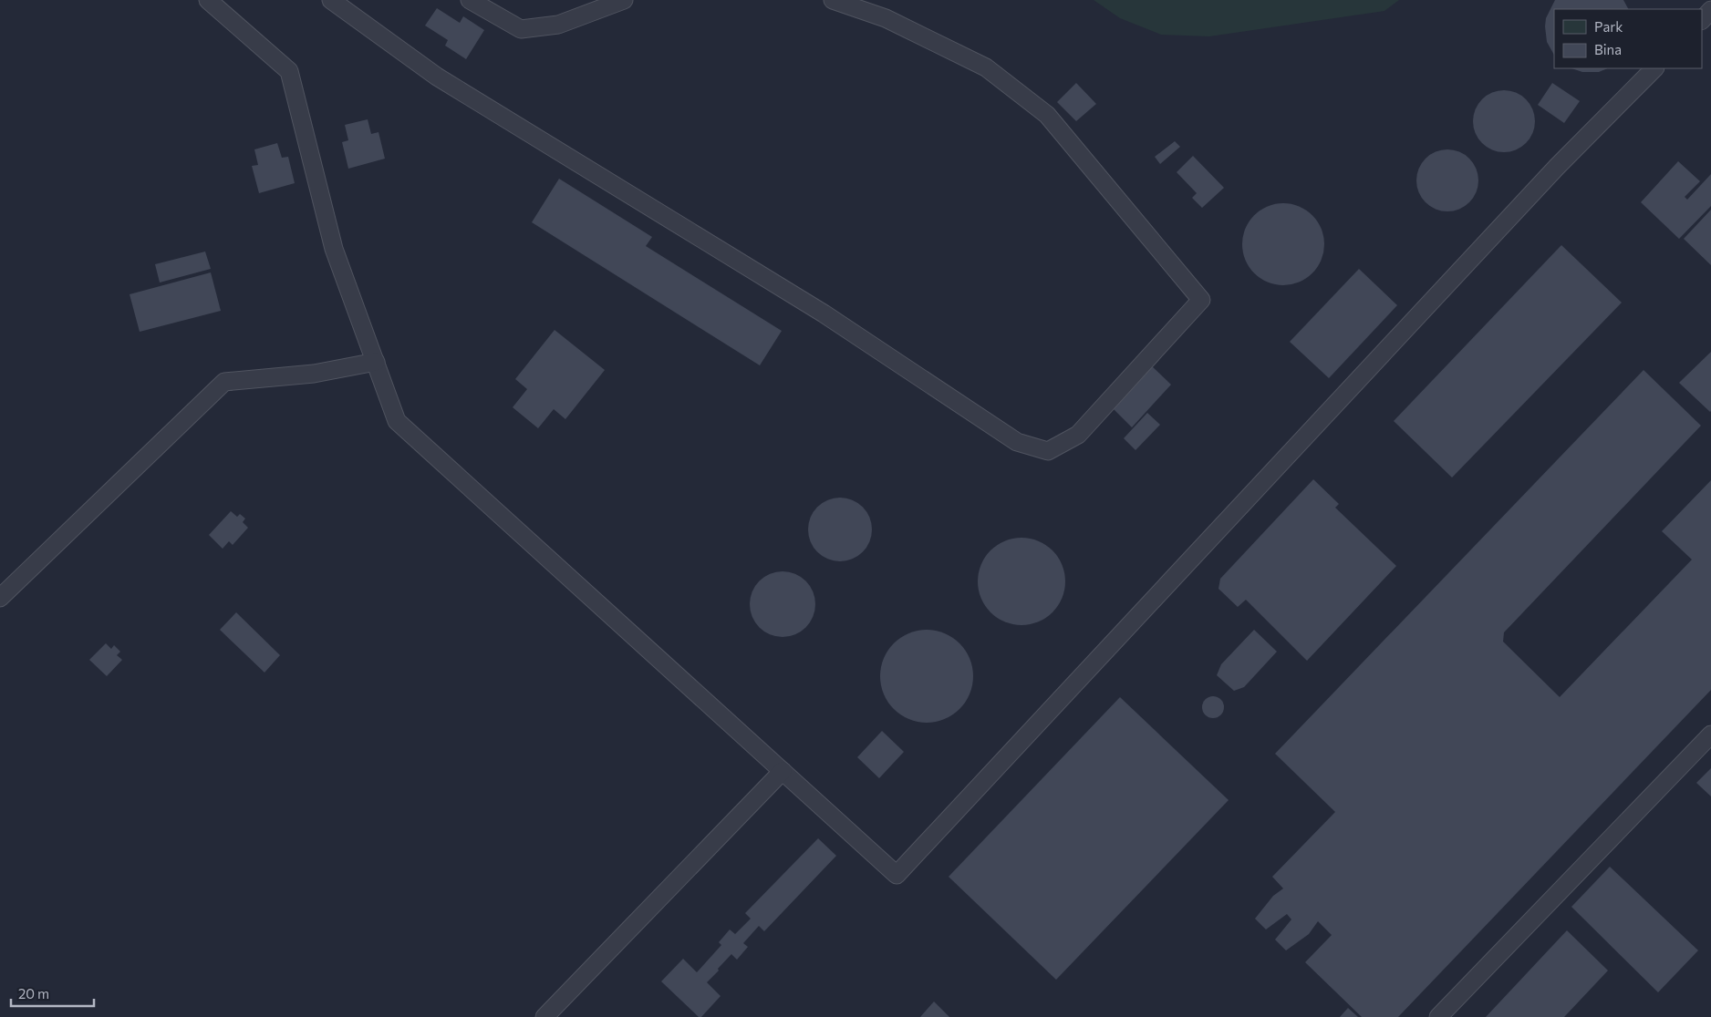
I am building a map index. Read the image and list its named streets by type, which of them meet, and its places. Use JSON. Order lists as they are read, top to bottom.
{
  "legend": ["Park", "Bina"],
  "scale_bar": "20 m"
}
